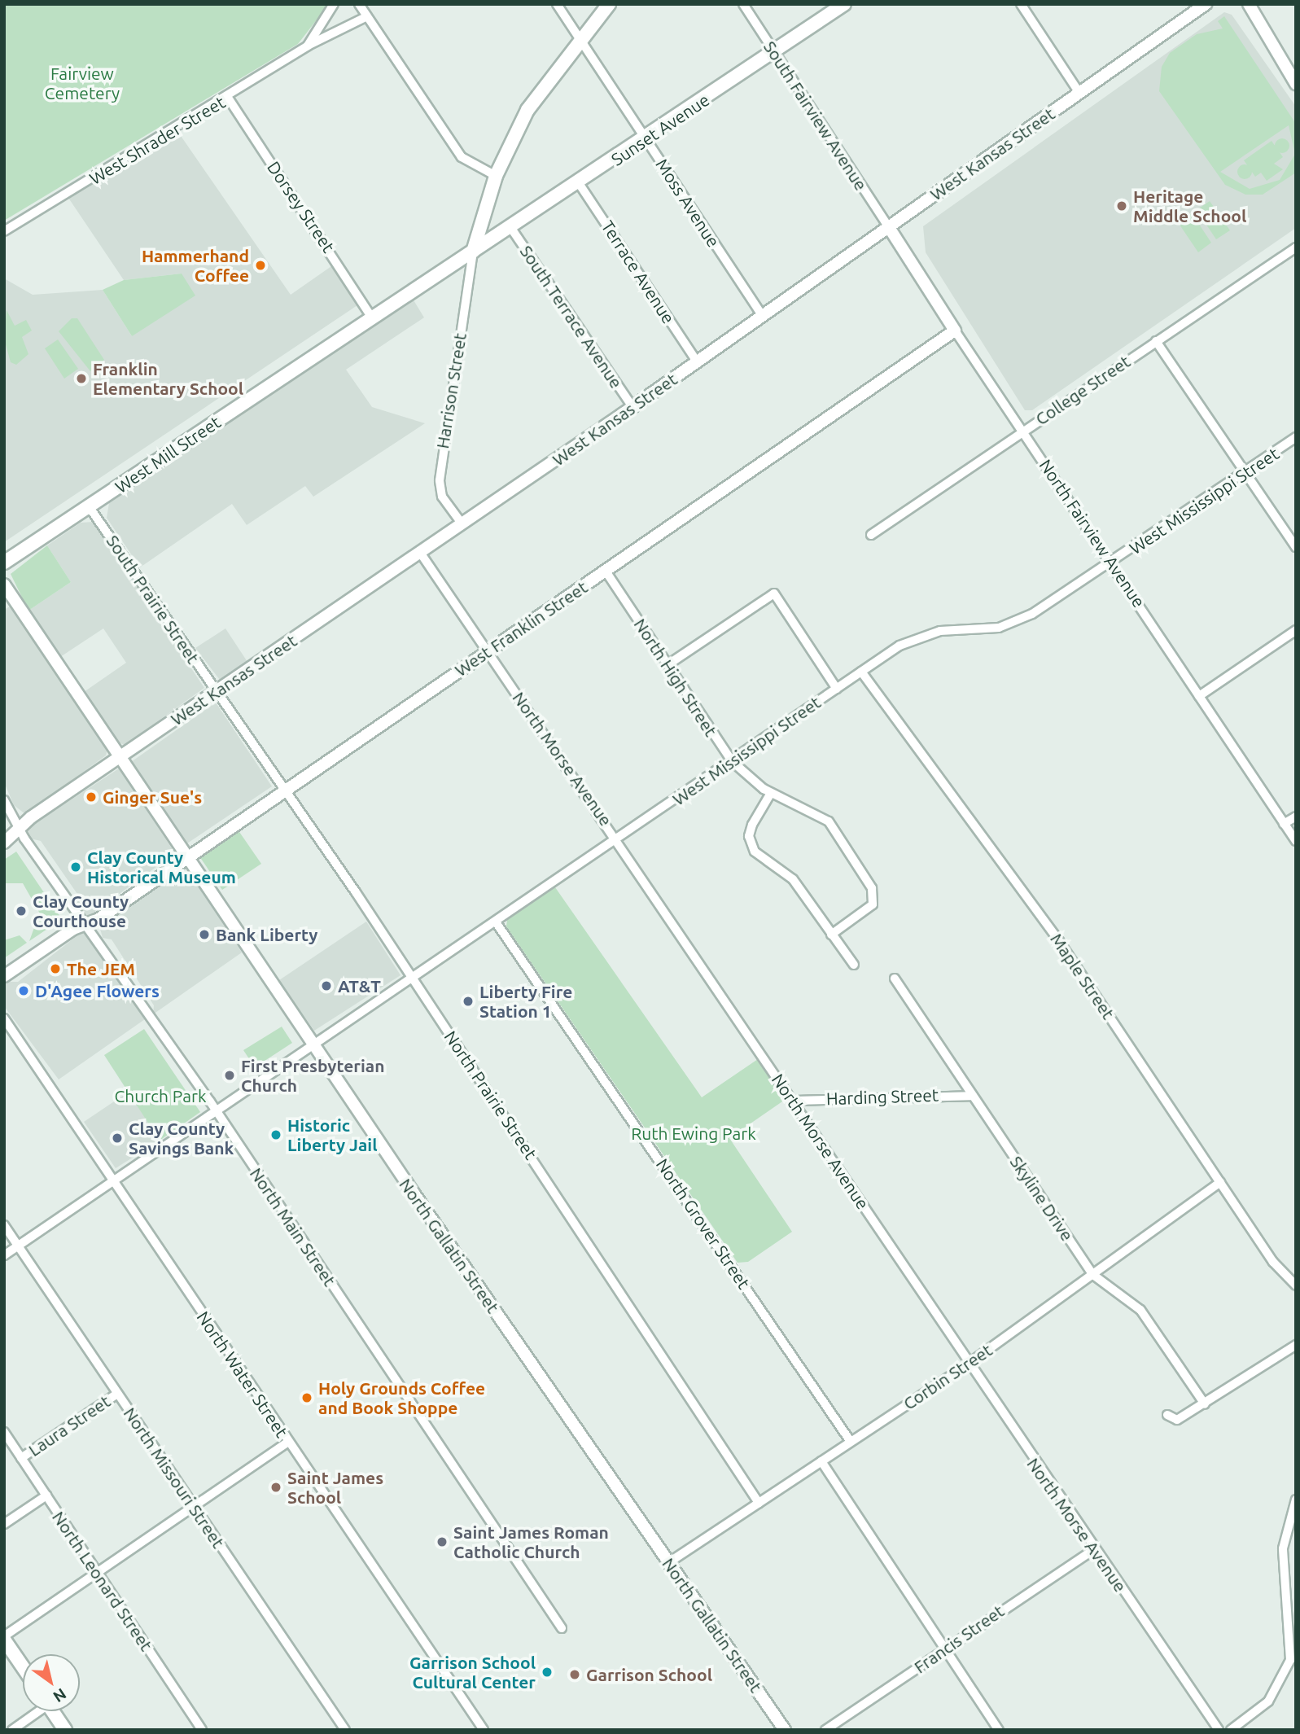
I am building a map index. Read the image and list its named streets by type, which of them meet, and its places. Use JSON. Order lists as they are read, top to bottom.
{
  "streets": {
    "main road": ["Sunset Avenue", "West Mill Street"],
    "street": [
      "South Fairview Avenue",
      "West Shrader Street",
      "West Kansas Street",
      "Moss Avenue",
      "Dorsey Street",
      "Terrace Avenue",
      "South Terrace Avenue",
      "College Street",
      "Harrison Street",
      "West Mississippi Street",
      "North Fairview Avenue",
      "South Prairie Street",
      "West Franklin Street",
      "North High Street",
      "North Morse Avenue",
      "Maple Street",
      "North Prairie Street",
      "Harding Street",
      "Skyline Drive",
      "North Grover Street",
      "North Main Street",
      "North Gallatin Street",
      "North Water Street",
      "Corbin Street",
      "Laura Street",
      "North Missouri Street",
      "North Leonard Street",
      "Francis Street"
    ]
  },
  "crossings": [
    ["South Fairview Avenue", "Sunset Avenue"],
    ["South Fairview Avenue", "West Kansas Street"],
    ["South Fairview Avenue", "North Fairview Avenue"],
    ["Sunset Avenue", "Moss Avenue"],
    ["Sunset Avenue", "Terrace Avenue"],
    ["Sunset Avenue", "South Terrace Avenue"],
    ["Sunset Avenue", "Harrison Street"],
    ["Sunset Avenue", "West Mill Street"],
    ["West Shrader Street", "Dorsey Street"],
    ["West Kansas Street", "Moss Avenue"],
    ["West Kansas Street", "Terrace Avenue"],
    ["West Kansas Street", "South Terrace Avenue"],
    ["West Kansas Street", "Harrison Street"],
    ["West Kansas Street", "North Fairview Avenue"],
    ["West Kansas Street", "South Prairie Street"],
    ["West Kansas Street", "North Morse Avenue"],
    ["West Kansas Street", "North Prairie Street"],
    ["West Kansas Street", "North Main Street"],
    ["West Kansas Street", "North Gallatin Street"],
    ["Dorsey Street", "West Mill Street"],
    ["College Street", "North Fairview Avenue"],
    ["Harrison Street", "West Mill Street"],
    ["West Mill Street", "South Prairie Street"],
    ["West Mississippi Street", "North Fairview Avenue"],
    ["West Mississippi Street", "North High Street"],
    ["West Mississippi Street", "North Morse Avenue"],
    ["West Mississippi Street", "Maple Street"],
    ["West Mississippi Street", "North Prairie Street"],
    ["West Mississippi Street", "North Grover Street"],
    ["West Mississippi Street", "North Main Street"],
    ["West Mississippi Street", "North Gallatin Street"],
    ["West Mississippi Street", "North Water Street"],
    ["West Mississippi Street", "North Missouri Street"],
    ["North Fairview Avenue", "West Franklin Street"],
    ["South Prairie Street", "North Prairie Street"],
    ["West Franklin Street", "North High Street"],
    ["West Franklin Street", "North Morse Avenue"],
    ["West Franklin Street", "North Prairie Street"],
    ["West Franklin Street", "North Main Street"],
    ["West Franklin Street", "North Gallatin Street"],
    ["North Morse Avenue", "Harding Street"],
    ["North Morse Avenue", "Corbin Street"],
    ["North Morse Avenue", "Francis Street"],
    ["Maple Street", "Corbin Street"],
    ["North Prairie Street", "Corbin Street"],
    ["Harding Street", "Skyline Drive"],
    ["Skyline Drive", "Corbin Street"],
    ["North Grover Street", "Corbin Street"],
    ["North Gallatin Street", "Corbin Street"],
    ["Laura Street", "North Missouri Street"],
    ["Laura Street", "North Leonard Street"]
  ],
  "parks": ["Fairview Cemetery", "Church Park", "Ruth Ewing Park"],
  "places": [
    "Heritage Middle School",
    "Hammerhand Coffee",
    "Franklin Elementary School",
    "Ginger Sue's",
    "Clay County Historical Museum",
    "Clay County Courthouse",
    "Bank Liberty",
    "The JEM",
    "AT&T",
    "D'Agee Flowers",
    "Liberty Fire Station 1",
    "First Presbyterian Church",
    "Historic Liberty Jail",
    "Clay County Savings Bank",
    "Holy Grounds Coffee and Book Shoppe",
    "Saint James School",
    "Saint James Roman Catholic Church",
    "Garrison School Cultural Center",
    "Garrison School"
  ],
  "north": "bottom right"
}
